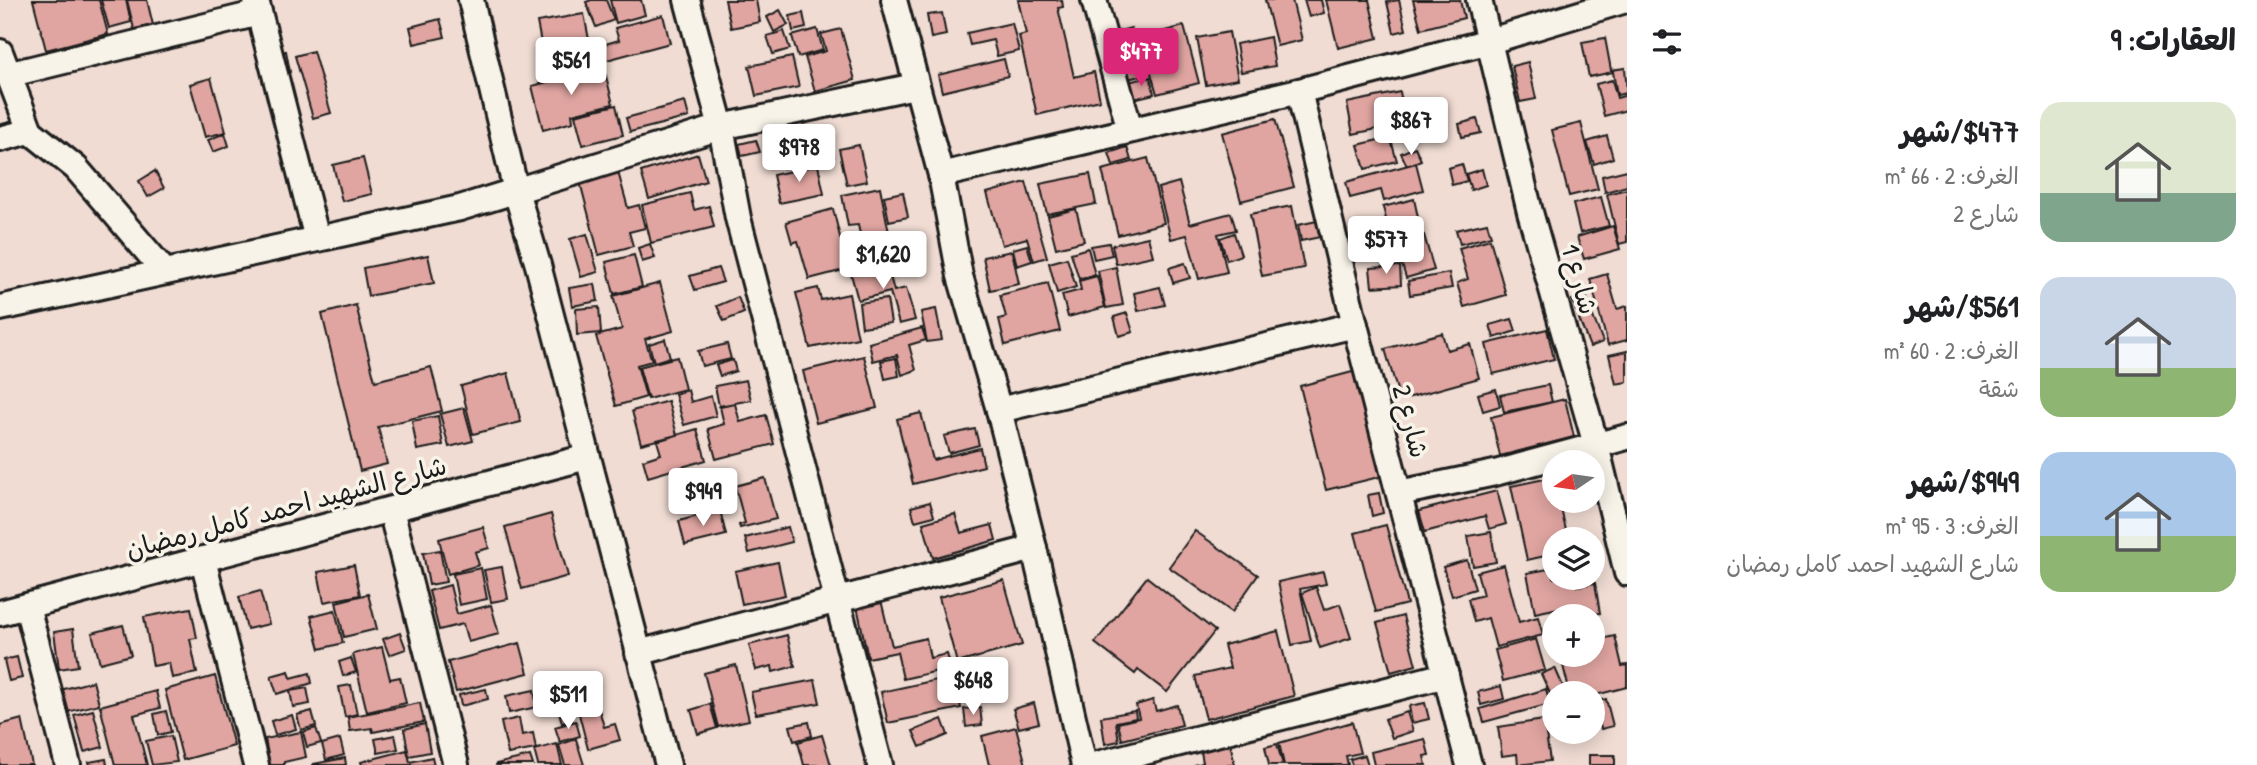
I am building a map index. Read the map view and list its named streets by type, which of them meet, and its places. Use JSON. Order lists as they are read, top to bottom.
{
  "streets": {
    "street": ["شارع 1", "شارع 2", "شارع الشهيد احمد كامل رمضان"]
  },
  "north": "left",
  "page": {
    "heading": "العقارات: 9",
    "price": [
      "$477",
      "$561",
      "$867",
      "$978",
      "$577",
      "$1,620",
      "$949",
      "$648",
      "$511"
    ],
    "list": [
      {
        "name": "$477/شهر",
        "note": "الغرف: 2 · 66 m² · شارع 2"
      },
      {
        "name": "$561/شهر",
        "note": "الغرف: 2 · 60 m² · شقة"
      },
      {
        "name": "$949/شهر",
        "note": "الغرف: 3 · 95 m² · شارع الشهيد احمد كامل رمضان"
      }
    ],
    "map_buttons": ["+", "−"]
  }
}
